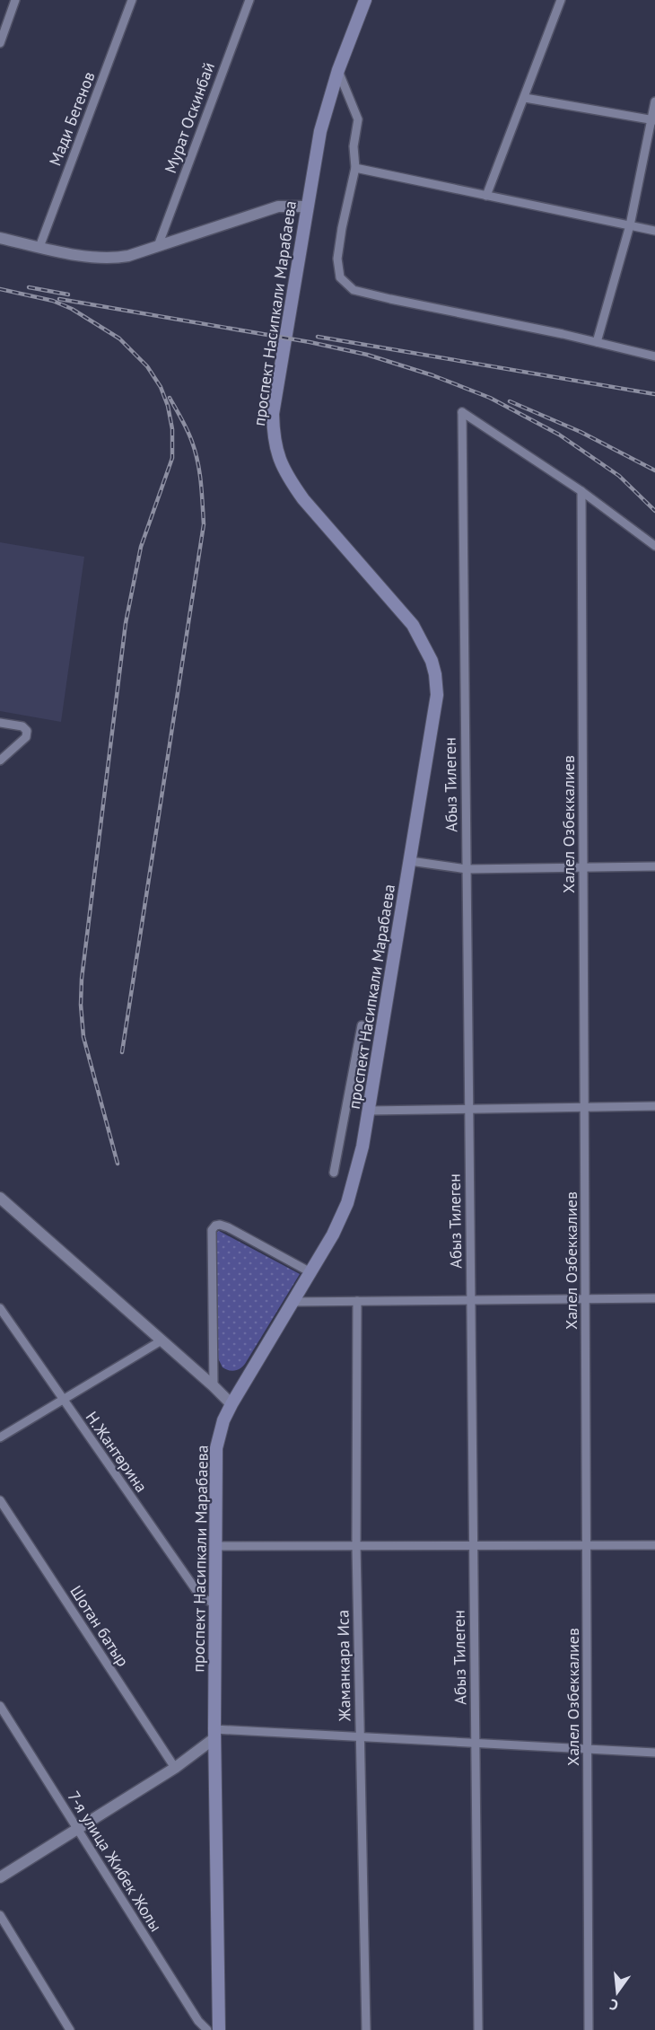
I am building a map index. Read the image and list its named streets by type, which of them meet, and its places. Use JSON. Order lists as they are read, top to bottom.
{
  "streets": {
    "main road": ["проспект Насипкали Марабаева"],
    "street": [
      "Мурат Оскинбай",
      "Мади Бегенов",
      "Абыз Тилеген",
      "Халел Озбеккалиев",
      "Н.Жантөрина",
      "Шотан батыр",
      "Жаманкара Иса",
      "7-я улица Жибек Жолы"
    ]
  },
  "crossings": [
    ["проспект Насипкали Марабаева", "Н.Жантөрина"],
    ["Абыз Тилеген", "Халел Озбеккалиев"]
  ],
  "north": "bottom"
}
